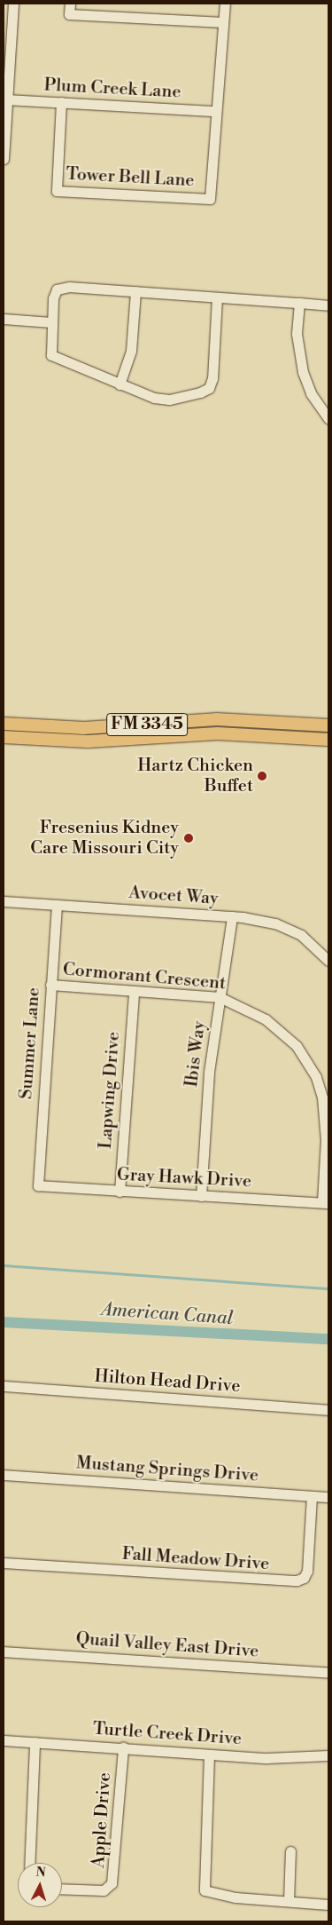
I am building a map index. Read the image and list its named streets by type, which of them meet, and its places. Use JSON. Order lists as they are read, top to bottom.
{
  "streets": {
    "main road": ["FM 3345"],
    "street": [
      "Plum Creek Lane",
      "Tower Bell Lane",
      "Avocet Way",
      "Cormorant Crescent",
      "Summer Lane",
      "Ibis Way",
      "Lapwing Drive",
      "Gray Hawk Drive",
      "Hilton Head Drive",
      "Mustang Springs Drive",
      "Fall Meadow Drive",
      "Quail Valley East Drive",
      "Turtle Creek Drive",
      "Apple Drive"
    ]
  },
  "crossings": [
    ["Plum Creek Lane", "Tower Bell Lane"],
    ["Avocet Way", "Summer Lane"],
    ["Avocet Way", "Ibis Way"],
    ["Cormorant Crescent", "Summer Lane"],
    ["Cormorant Crescent", "Ibis Way"],
    ["Cormorant Crescent", "Lapwing Drive"],
    ["Cormorant Crescent", "Gray Hawk Drive"],
    ["Summer Lane", "Gray Hawk Drive"],
    ["Ibis Way", "Gray Hawk Drive"],
    ["Lapwing Drive", "Gray Hawk Drive"],
    ["Mustang Springs Drive", "Fall Meadow Drive"],
    ["Turtle Creek Drive", "Apple Drive"]
  ],
  "water": ["American Canal"],
  "places": ["Hartz Chicken Buffet", "Fresenius Kidney Care Missouri City"],
  "north": "top"
}
